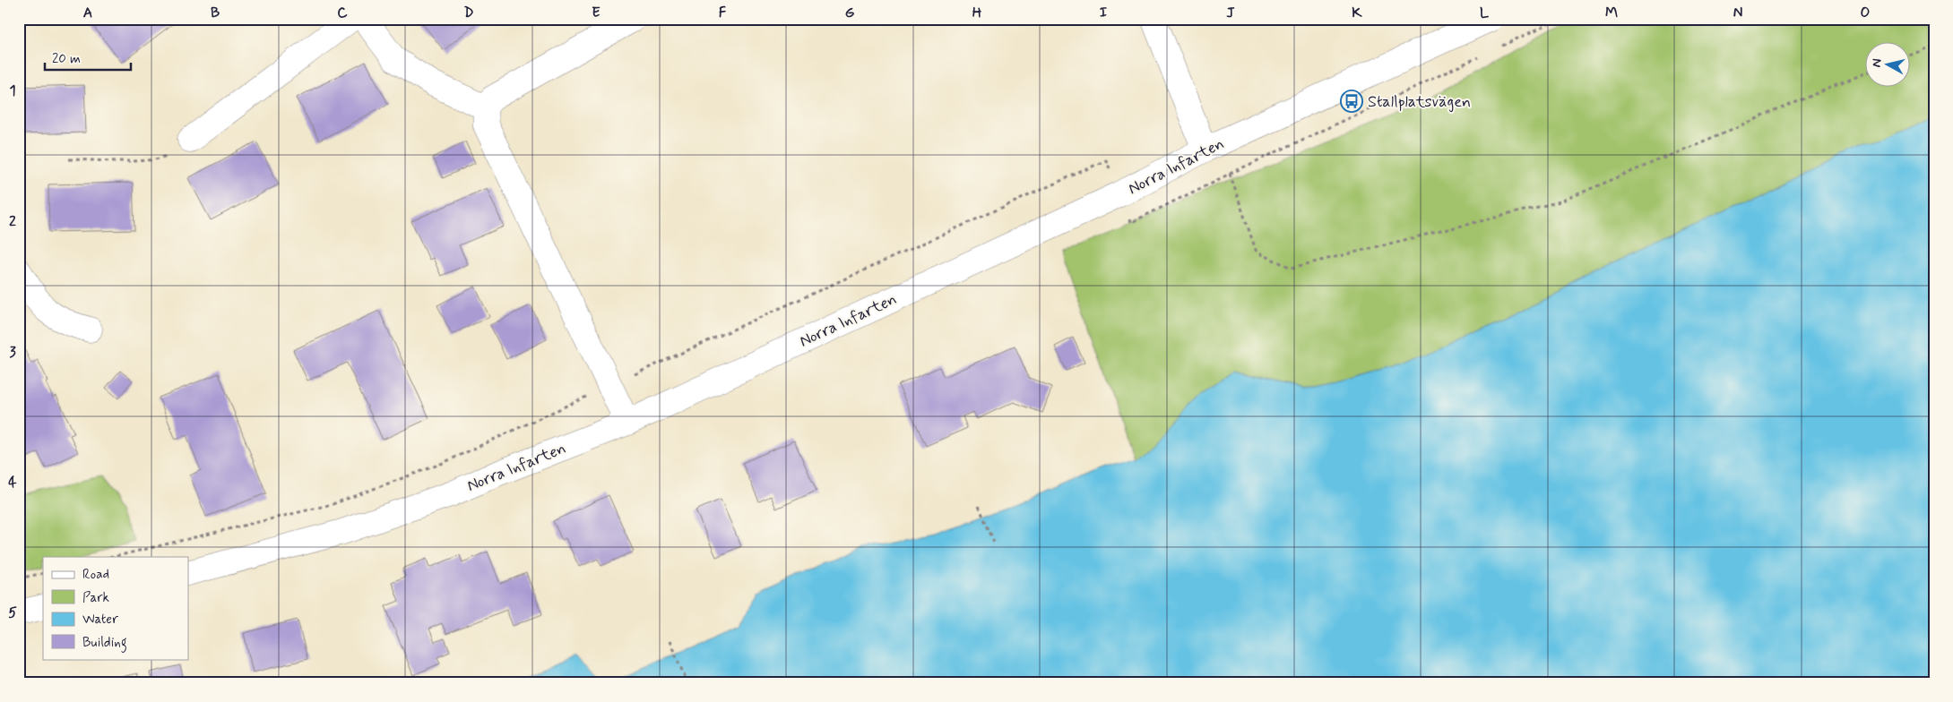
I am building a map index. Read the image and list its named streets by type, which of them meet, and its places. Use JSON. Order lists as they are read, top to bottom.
{
  "streets": {
    "street": ["Norra Infarten"]
  },
  "places": {
    "bus stop": ["Stallplatsvägen"]
  },
  "legend": [
    "Road",
    "Park",
    "Water",
    "Building"
  ],
  "scale_bar": "20 m",
  "north": "left",
  "grid": {
    "columns": [
      "A",
      "B",
      "C",
      "D",
      "E",
      "F",
      "G",
      "H",
      "I",
      "J",
      "K",
      "L",
      "M",
      "N",
      "O"
    ],
    "rows": [
      "1",
      "2",
      "3",
      "4",
      "5"
    ]
  }
}
